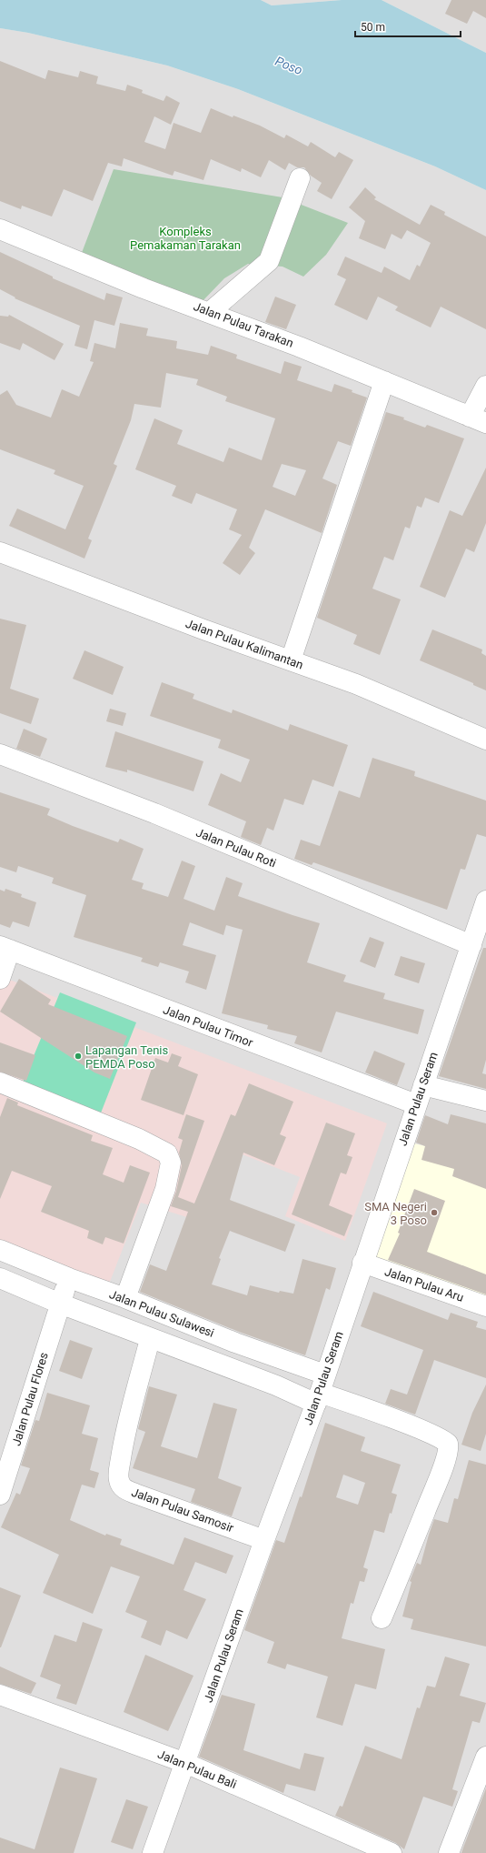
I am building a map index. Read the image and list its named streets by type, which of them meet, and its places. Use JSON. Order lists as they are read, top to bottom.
{
  "streets": {
    "street": [
      "Jalan Pulau Tarakan",
      "Jalan Pulau Kalimantan",
      "Jalan Pulau Roti",
      "Jalan Pulau Timor",
      "Jalan Pulau Seram",
      "Jalan Pulau Aru",
      "Jalan Pulau Sulawesi",
      "Jalan Pulau Flores",
      "Jalan Pulau Samosir",
      "Jalan Pulau Bali"
    ]
  },
  "crossings": [
    ["Jalan Pulau Roti", "Jalan Pulau Seram"],
    ["Jalan Pulau Timor", "Jalan Pulau Seram"],
    ["Jalan Pulau Seram", "Jalan Pulau Aru"],
    ["Jalan Pulau Seram", "Jalan Pulau Sulawesi"],
    ["Jalan Pulau Seram", "Jalan Pulau Samosir"],
    ["Jalan Pulau Seram", "Jalan Pulau Bali"],
    ["Jalan Pulau Sulawesi", "Jalan Pulau Flores"]
  ],
  "water": ["Poso"],
  "parks": ["Kompleks Pemakaman Tarakan"],
  "places": ["Lapangan Tenis PEMDA Poso", "SMA Negeri 3 Poso"],
  "scale_bar": "50 m"
}
